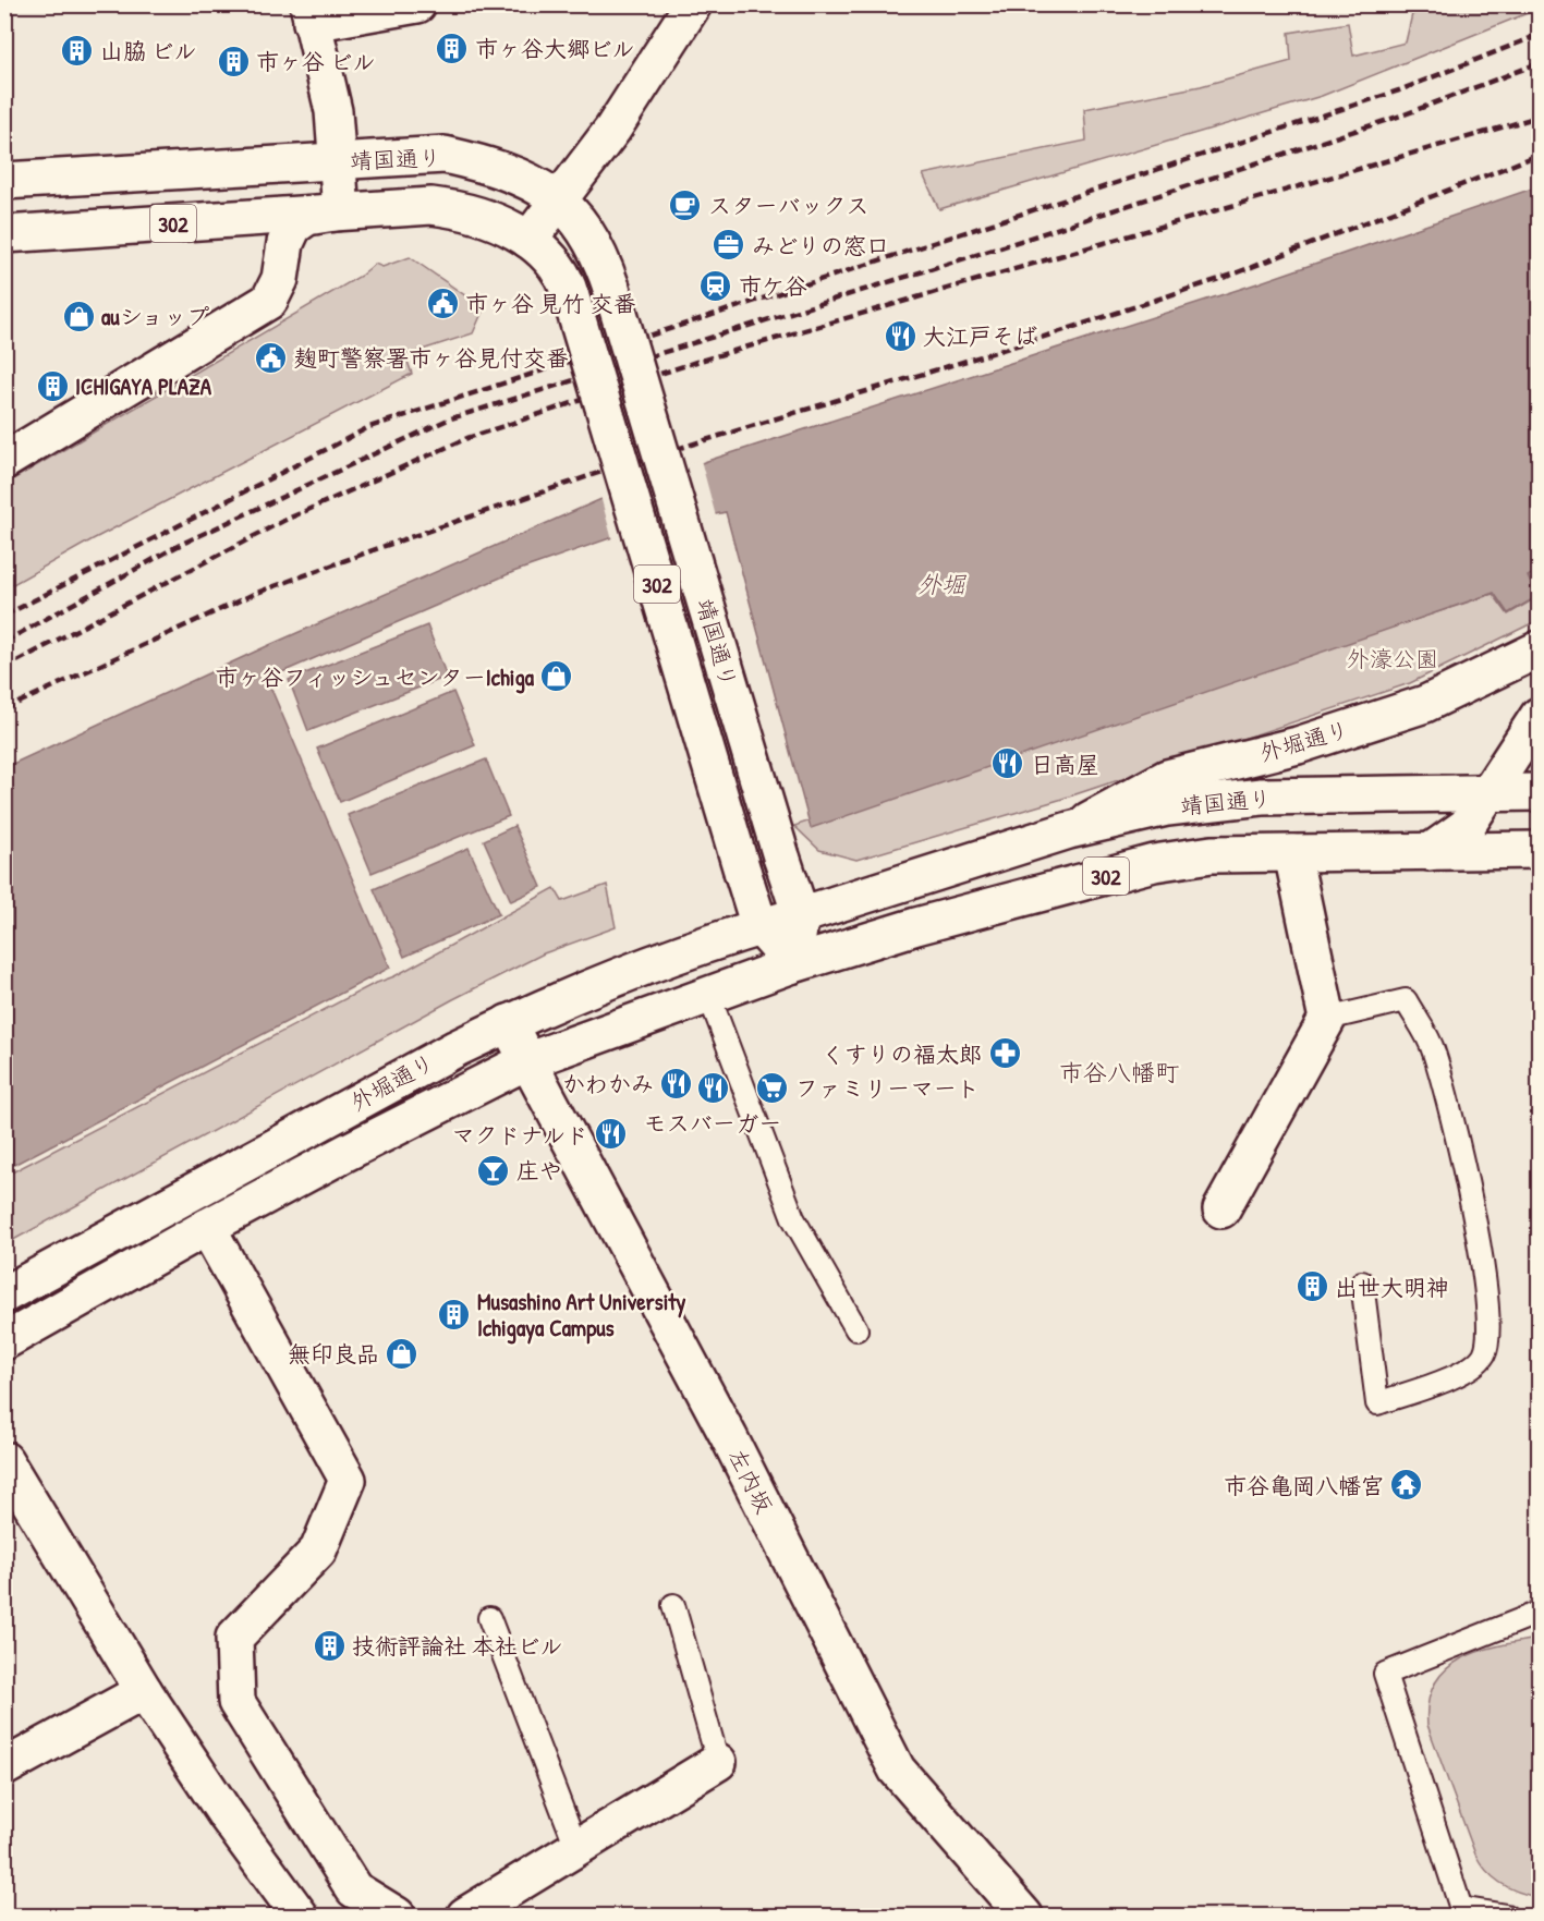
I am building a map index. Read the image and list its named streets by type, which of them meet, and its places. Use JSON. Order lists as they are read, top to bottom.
{
  "streets": {
    "main road": [
      "靖国通り",
      "302",
      "外堀通り",
      "左内坂"
    ]
  },
  "crossings": [
    ["靖国通り", "302"],
    ["靖国通り", "外堀通り"],
    ["302", "外堀通り"],
    ["外堀通り", "左内坂"]
  ],
  "districts": ["市谷八幡町"],
  "water": ["外堀"],
  "parks": ["外濠公園"],
  "places": {
    "building": [
      "市ヶ谷大郷ビル",
      "山脇 ビル",
      "市ヶ谷 ビル",
      "ICHIGAYA PLAZA",
      "出世大明神",
      "Musashino Art University Ichigaya Campus",
      "技術評論社 本社ビル"
    ],
    "cafe": ["スターバックス"],
    "office": ["みどりの窓口"],
    "station": ["市ケ谷"],
    "public building": ["市ヶ谷 見竹 交番", "麹町警察署市ヶ谷見付交番"],
    "shop": ["auショップ", "市ヶ谷フィッシュセンターIchiga", "無印良品"],
    "restaurant": [
      "大江戸そば",
      "日高屋",
      "かわかみ",
      "モスバーガー",
      "マクドナルド"
    ],
    "pharmacy": ["くすりの福太郎"],
    "supermarket": ["ファミリーマート"],
    "bar": ["庄や"],
    "temple": ["市谷亀岡八幡宮"]
  }
}
